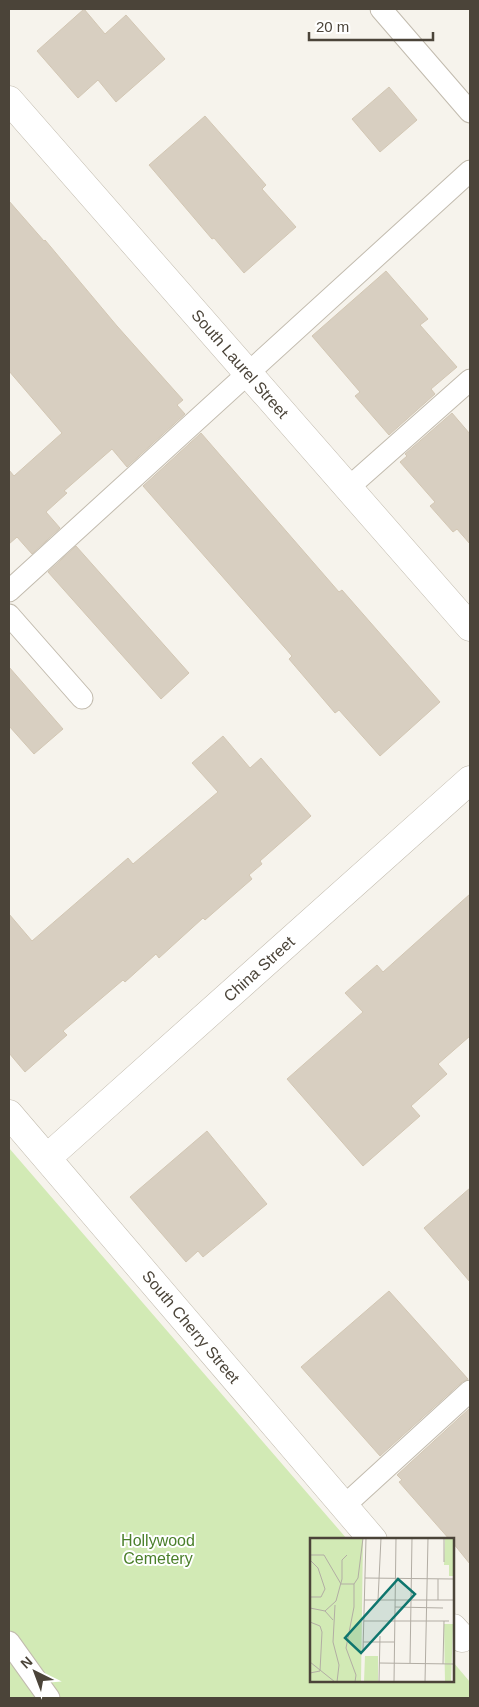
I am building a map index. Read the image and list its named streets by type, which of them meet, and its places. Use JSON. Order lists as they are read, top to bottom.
{
  "streets": {
    "street": ["South Laurel Street", "China Street", "South Cherry Street"]
  },
  "crossings": [
    ["China Street", "South Cherry Street"]
  ],
  "parks": ["Hollywood Cemetery"],
  "scale_bar": "20 m",
  "north": "top left"
}
